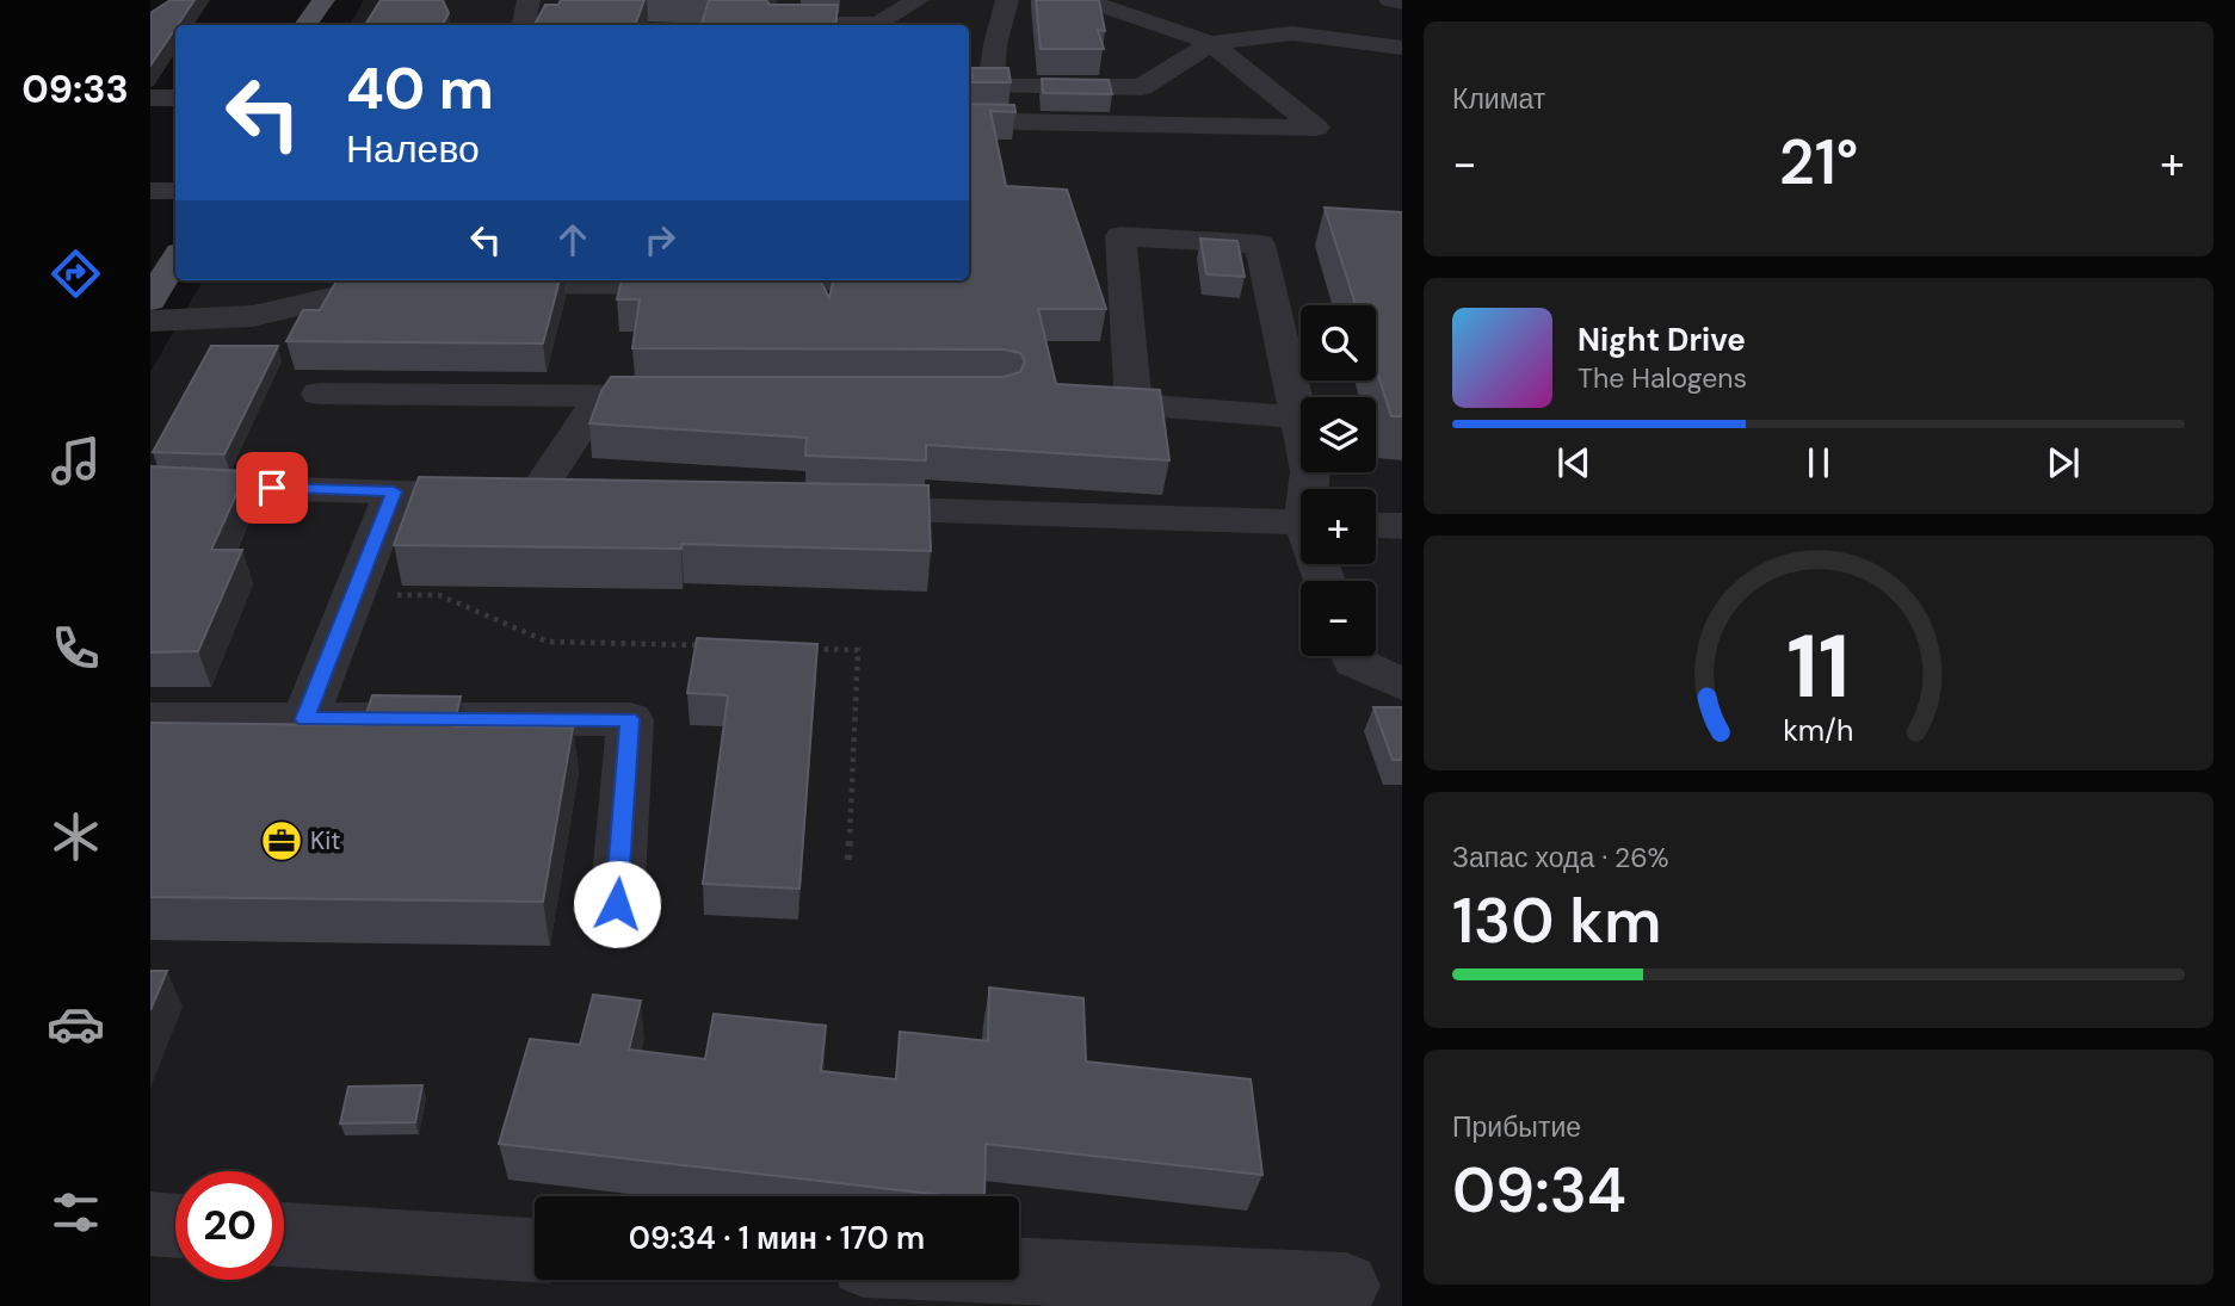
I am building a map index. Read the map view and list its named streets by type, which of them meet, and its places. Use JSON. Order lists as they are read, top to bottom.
{
  "places": {
    "office": ["Kit"]
  },
  "page": {
    "tabs": "09:33",
    "tile": [
      "Климат",
      ["Запас хода · 26%", "130 km"],
      ["Прибытие", "09:34"]
    ],
    "turn": ["40 m", "Налево"],
    "heat": ["−", "21°", "+"],
    "map_buttons": ["+", "−"],
    "song": ["Night Drive", "The Halogens"],
    "limit": "20",
    "trip": "09:34 · 1 мин · 170 m",
    "gauge": ["11", "km/h"]
  }
}
